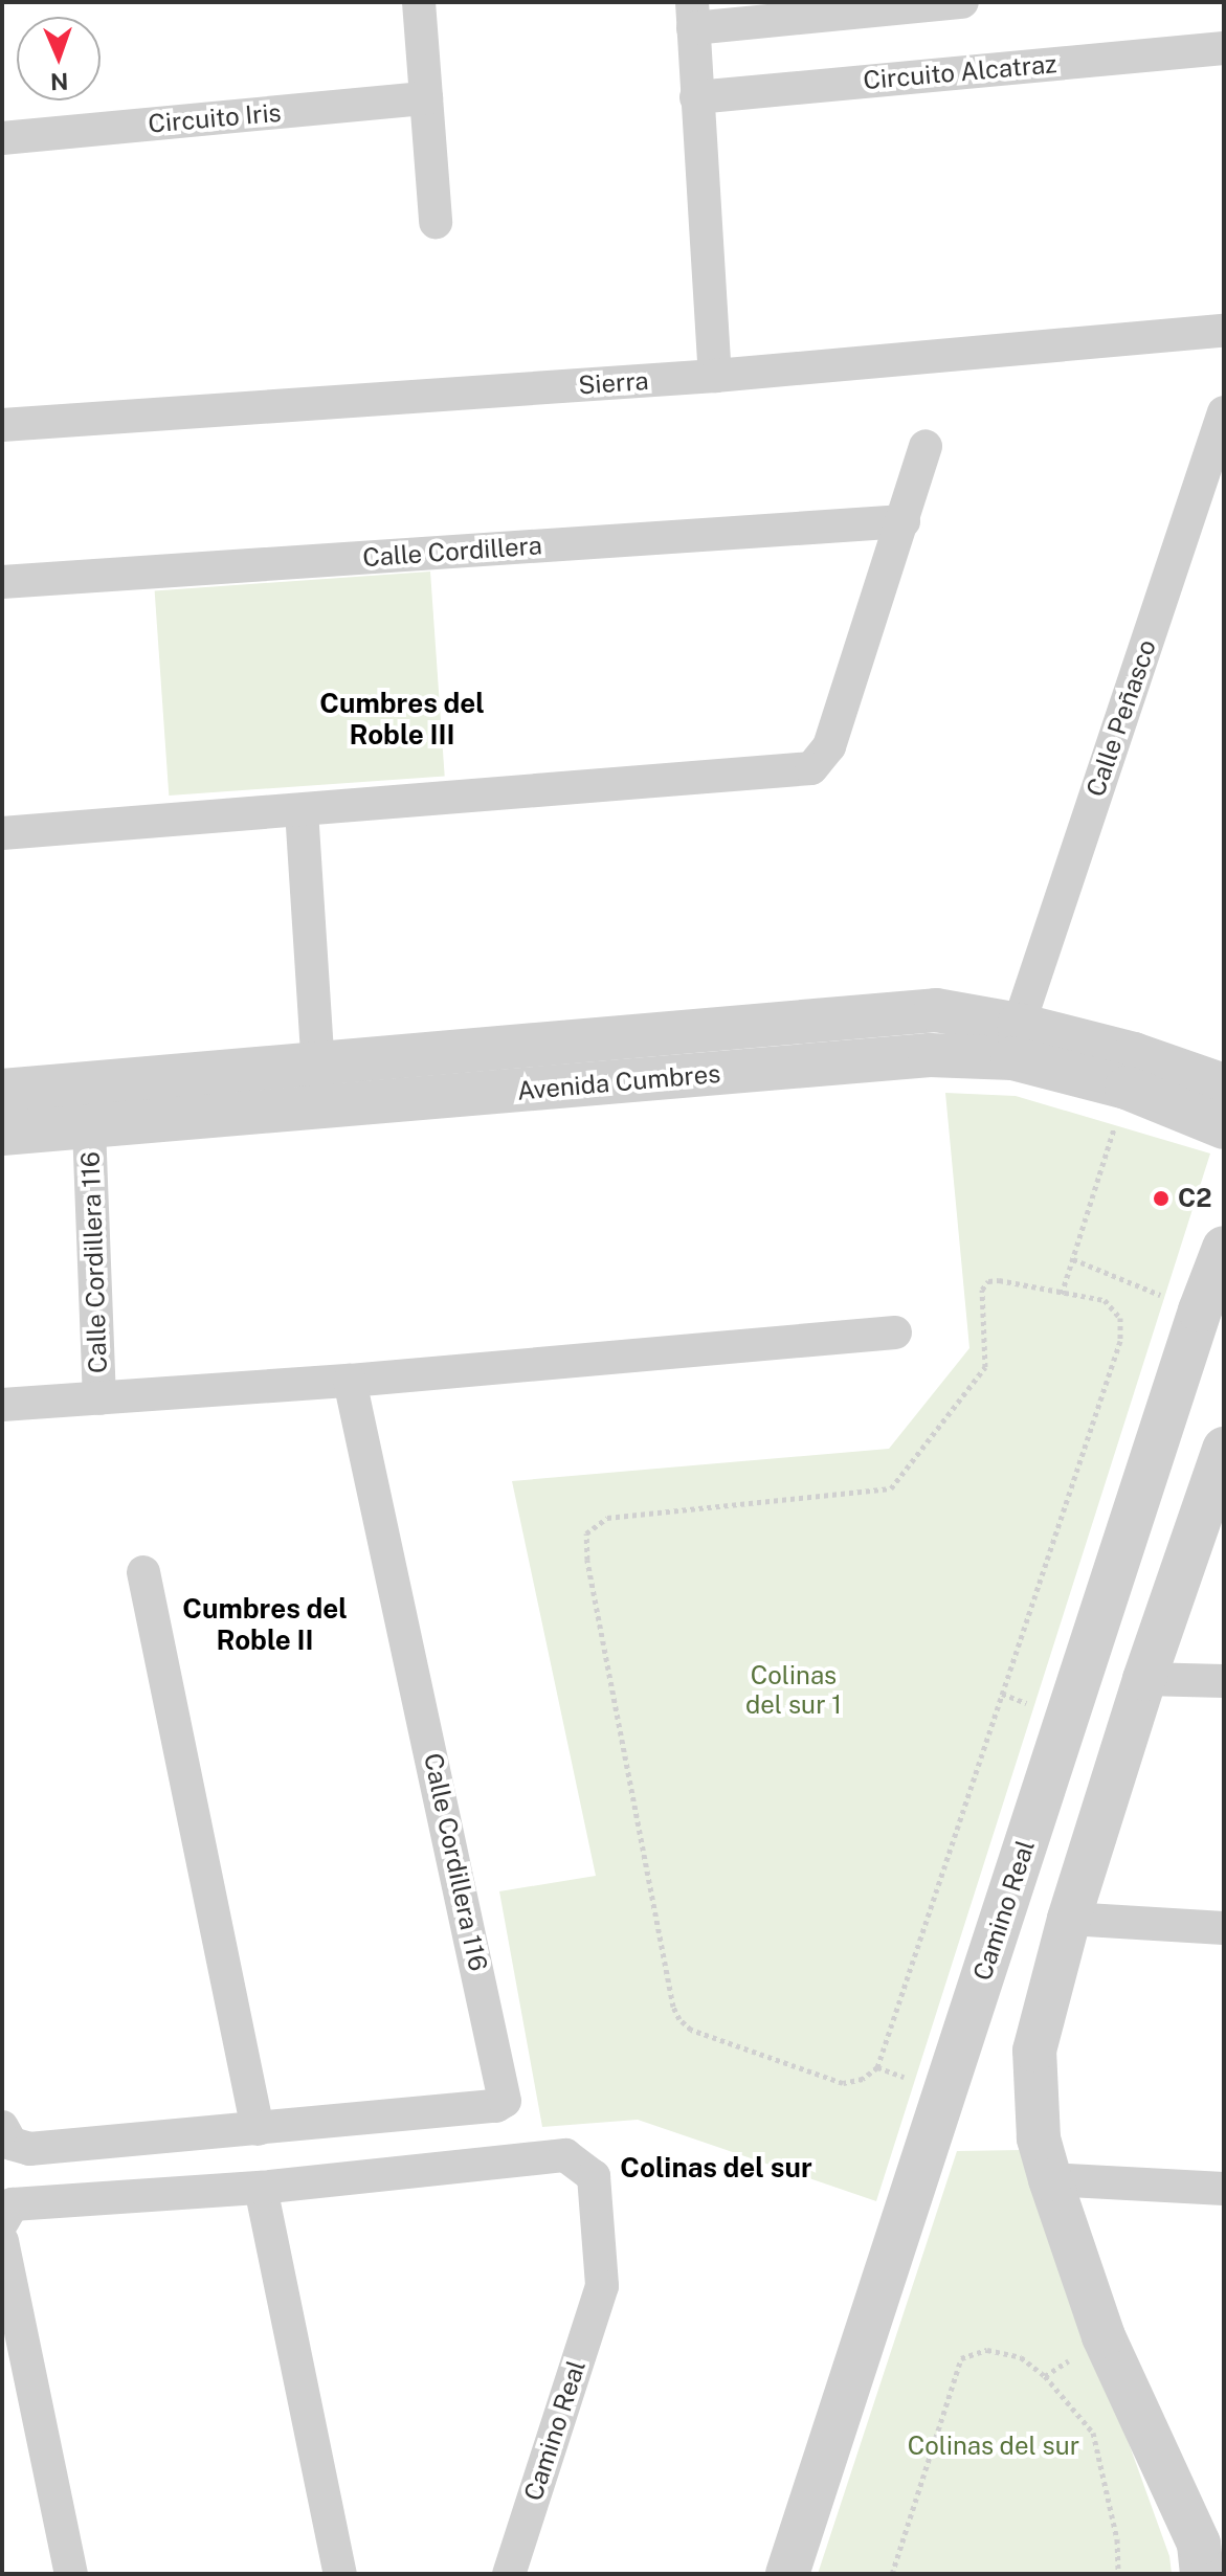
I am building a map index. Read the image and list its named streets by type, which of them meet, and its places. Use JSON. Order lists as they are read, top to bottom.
{
  "streets": {
    "street": [
      "Circuito Alcatraz",
      "Circuito Iris",
      "Sierra",
      "Calle Cordillera",
      "Calle Peñasco",
      "Avenida Cumbres",
      "Calle Cordillera 116",
      "Camino Real"
    ]
  },
  "crossings": [
    ["Calle Peñasco", "Avenida Cumbres"],
    ["Avenida Cumbres", "Calle Cordillera 116"]
  ],
  "districts": ["Cumbres del Roble III", "Cumbres del Roble II", "Colinas del sur"],
  "parks": ["Colinas del sur 1", "Colinas del sur"],
  "places": ["C2"],
  "north": "bottom"
}
